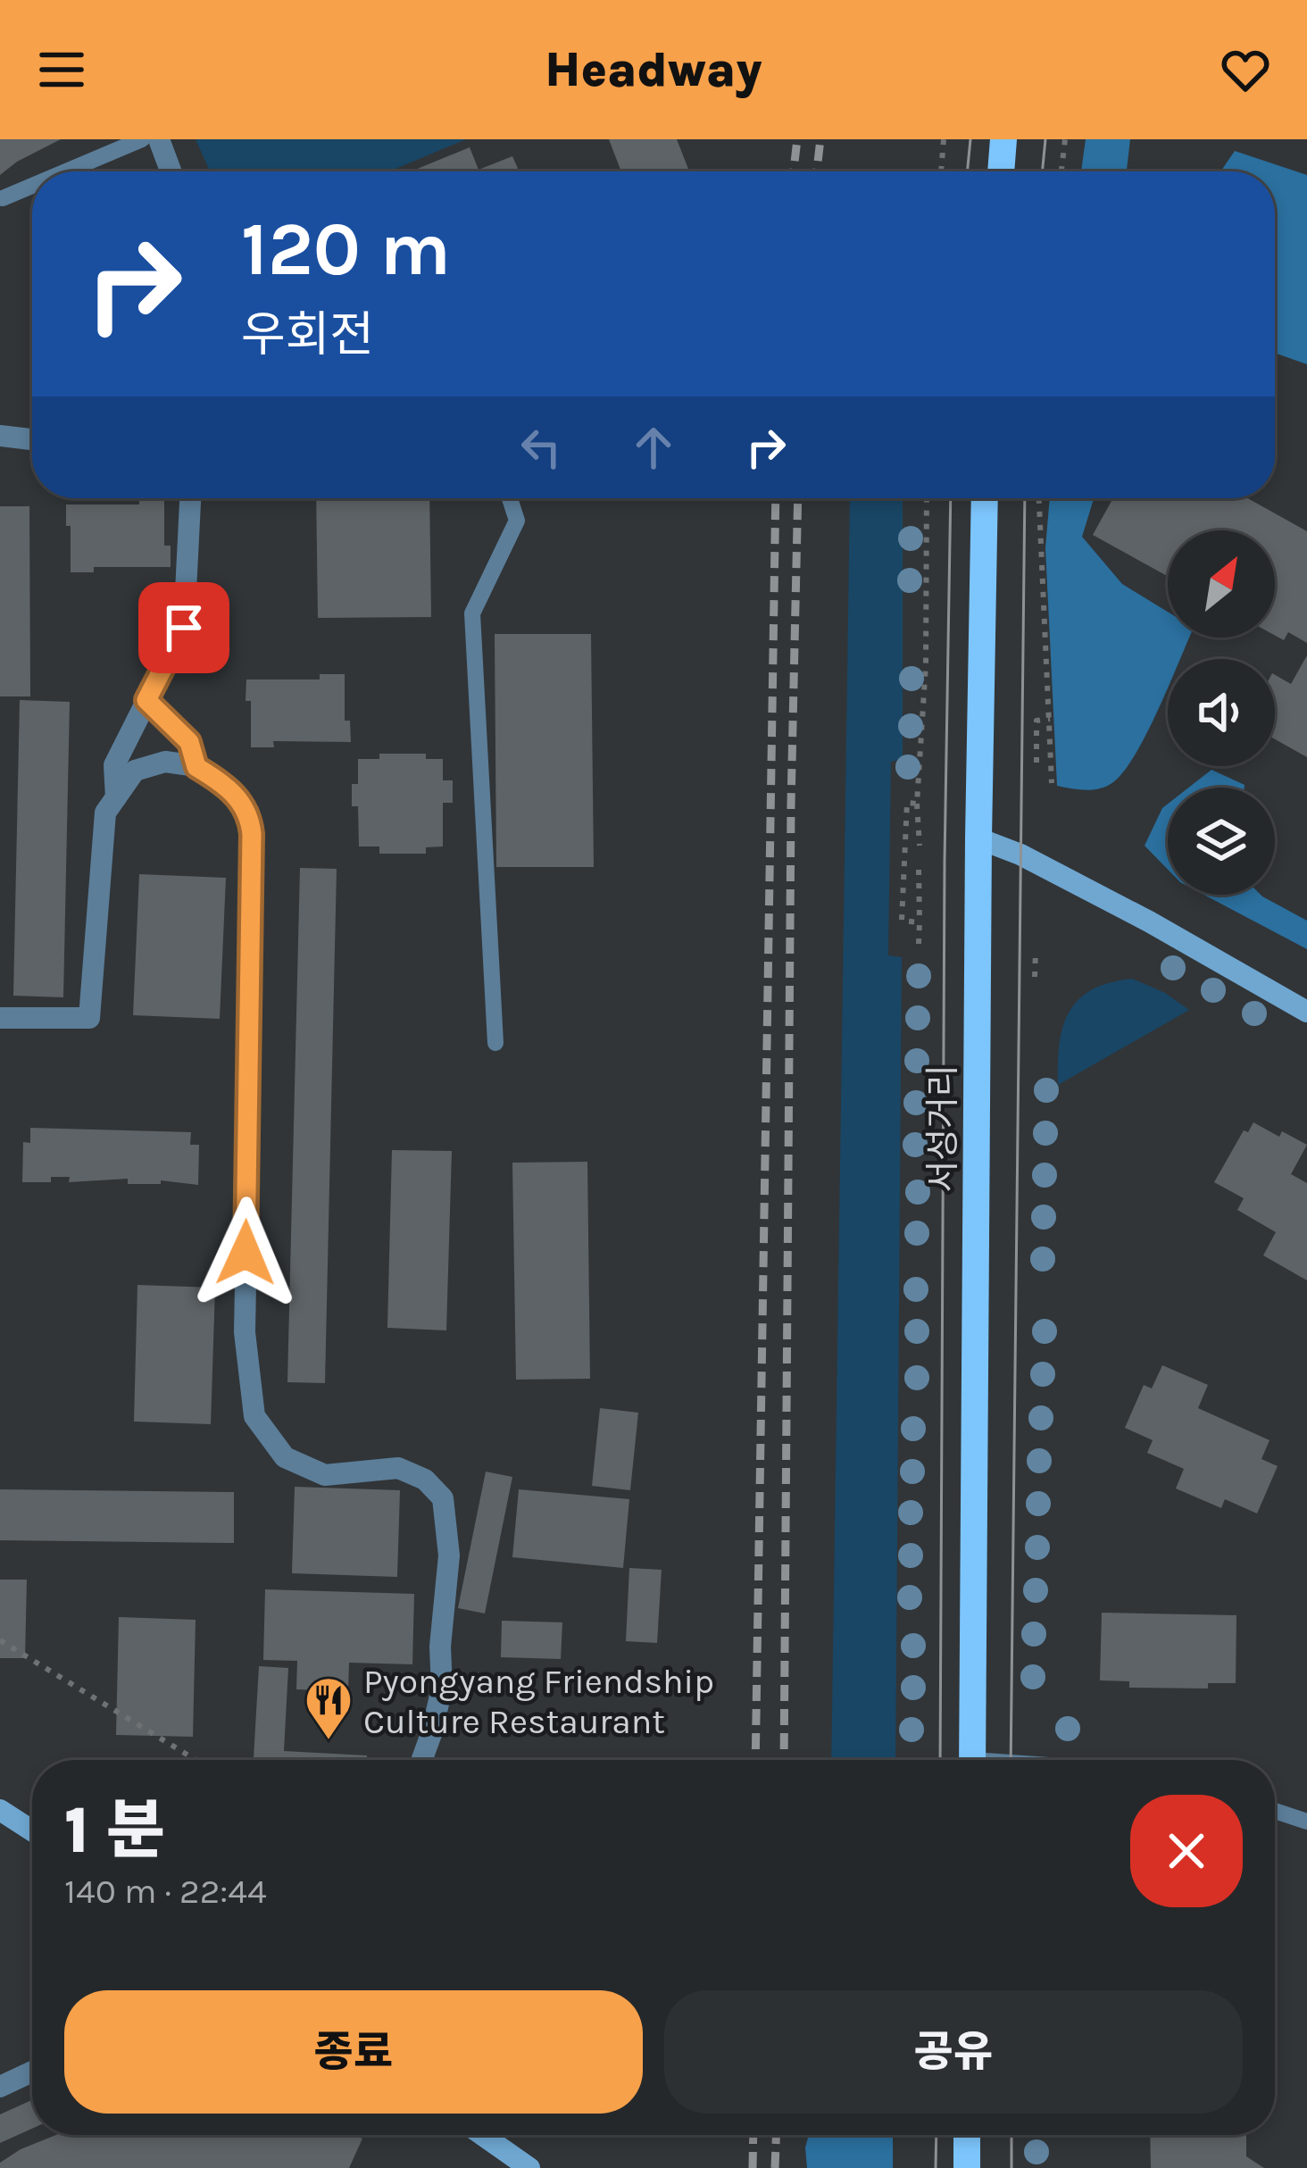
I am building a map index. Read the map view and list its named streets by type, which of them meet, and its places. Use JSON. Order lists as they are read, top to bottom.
{
  "streets": {
    "main road": ["서성거리"]
  },
  "places": {
    "restaurant": ["Pyongyang Friendship Culture Restaurant"]
  },
  "north": "top right",
  "page": {
    "header": "Headway",
    "turn": ["120 m", "우회전"],
    "heading": ["1 분", "140 m · 22:44"],
    "buttons": ["종료", "공유"]
  }
}
